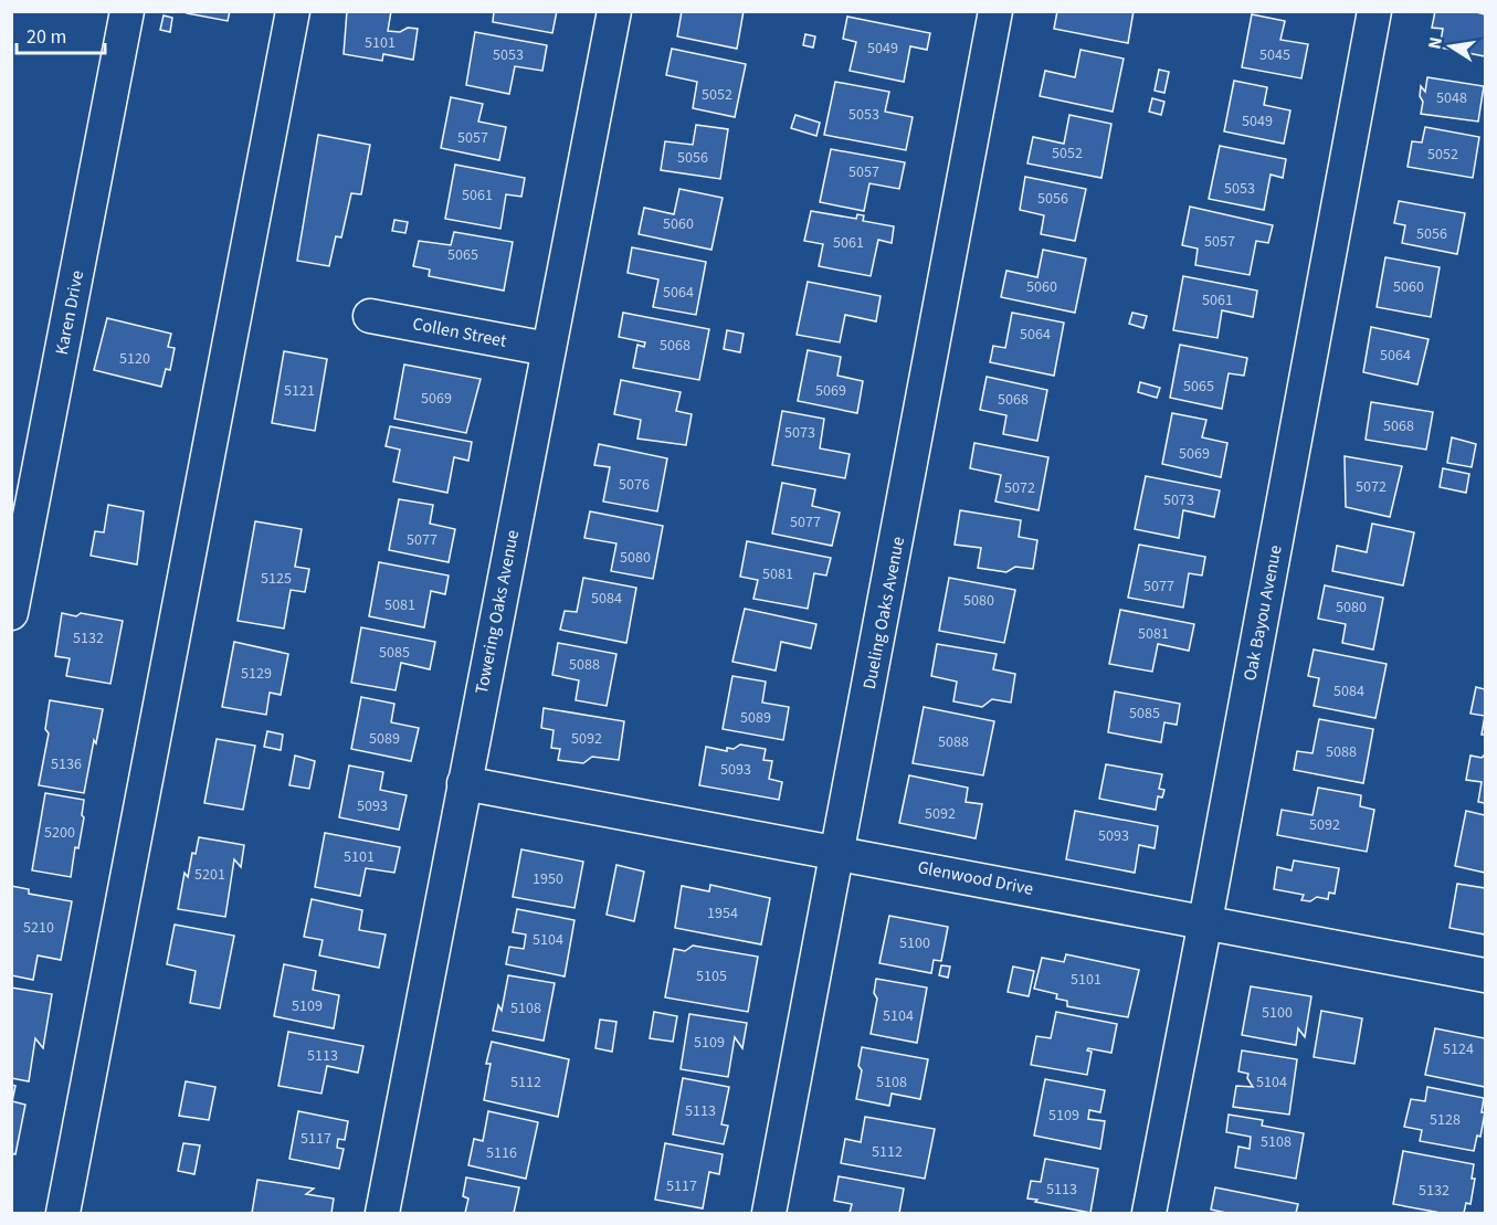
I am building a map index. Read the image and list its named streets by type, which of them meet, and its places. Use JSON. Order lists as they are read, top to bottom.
{
  "streets": {
    "street": [
      "Karen Drive",
      "Collen Street",
      "Towering Oaks Avenue",
      "Dueling Oaks Avenue",
      "Oak Bayou Avenue",
      "Glenwood Drive"
    ]
  },
  "crossings": [
    ["Collen Street", "Towering Oaks Avenue"],
    ["Towering Oaks Avenue", "Glenwood Drive"],
    ["Dueling Oaks Avenue", "Glenwood Drive"],
    ["Oak Bayou Avenue", "Glenwood Drive"]
  ],
  "house_numbers": [
    "5101",
    "5049",
    "5053",
    "5045",
    "5052",
    "5048",
    "5053",
    "5049",
    "5057",
    "5052",
    "5052",
    "5056",
    "5057",
    "5053",
    "5061",
    "5056",
    "5060",
    "5056",
    "5057",
    "5061",
    "5065",
    "5060",
    "5060",
    "5064",
    "5061",
    "5064",
    "5068",
    "5064",
    "5120",
    "5065",
    "5121",
    "5069",
    "5069",
    "5068",
    "5068",
    "5073",
    "5069",
    "5076",
    "5072",
    "5072",
    "5073",
    "5077",
    "5077",
    "5080",
    "5081",
    "5125",
    "5077",
    "5084",
    "5080",
    "5081",
    "5080",
    "5081",
    "5132",
    "5085",
    "5088",
    "5129",
    "5084",
    "5085",
    "5089",
    "5089",
    "5092",
    "5088",
    "5088",
    "5136",
    "5093",
    "5093",
    "5092",
    "5092",
    "5200",
    "5093",
    "5101",
    "5201",
    "1950",
    "1954",
    "5210",
    "5104",
    "5100",
    "5105",
    "5101",
    "5109",
    "5108",
    "5100",
    "5104",
    "5109",
    "5124",
    "5113",
    "5112",
    "5108",
    "5104",
    "5113",
    "5109",
    "5128",
    "5117",
    "5108",
    "5112",
    "5116",
    "5117",
    "5113",
    "5132"
  ],
  "scale_bar": "20 m",
  "north": "left"
}
